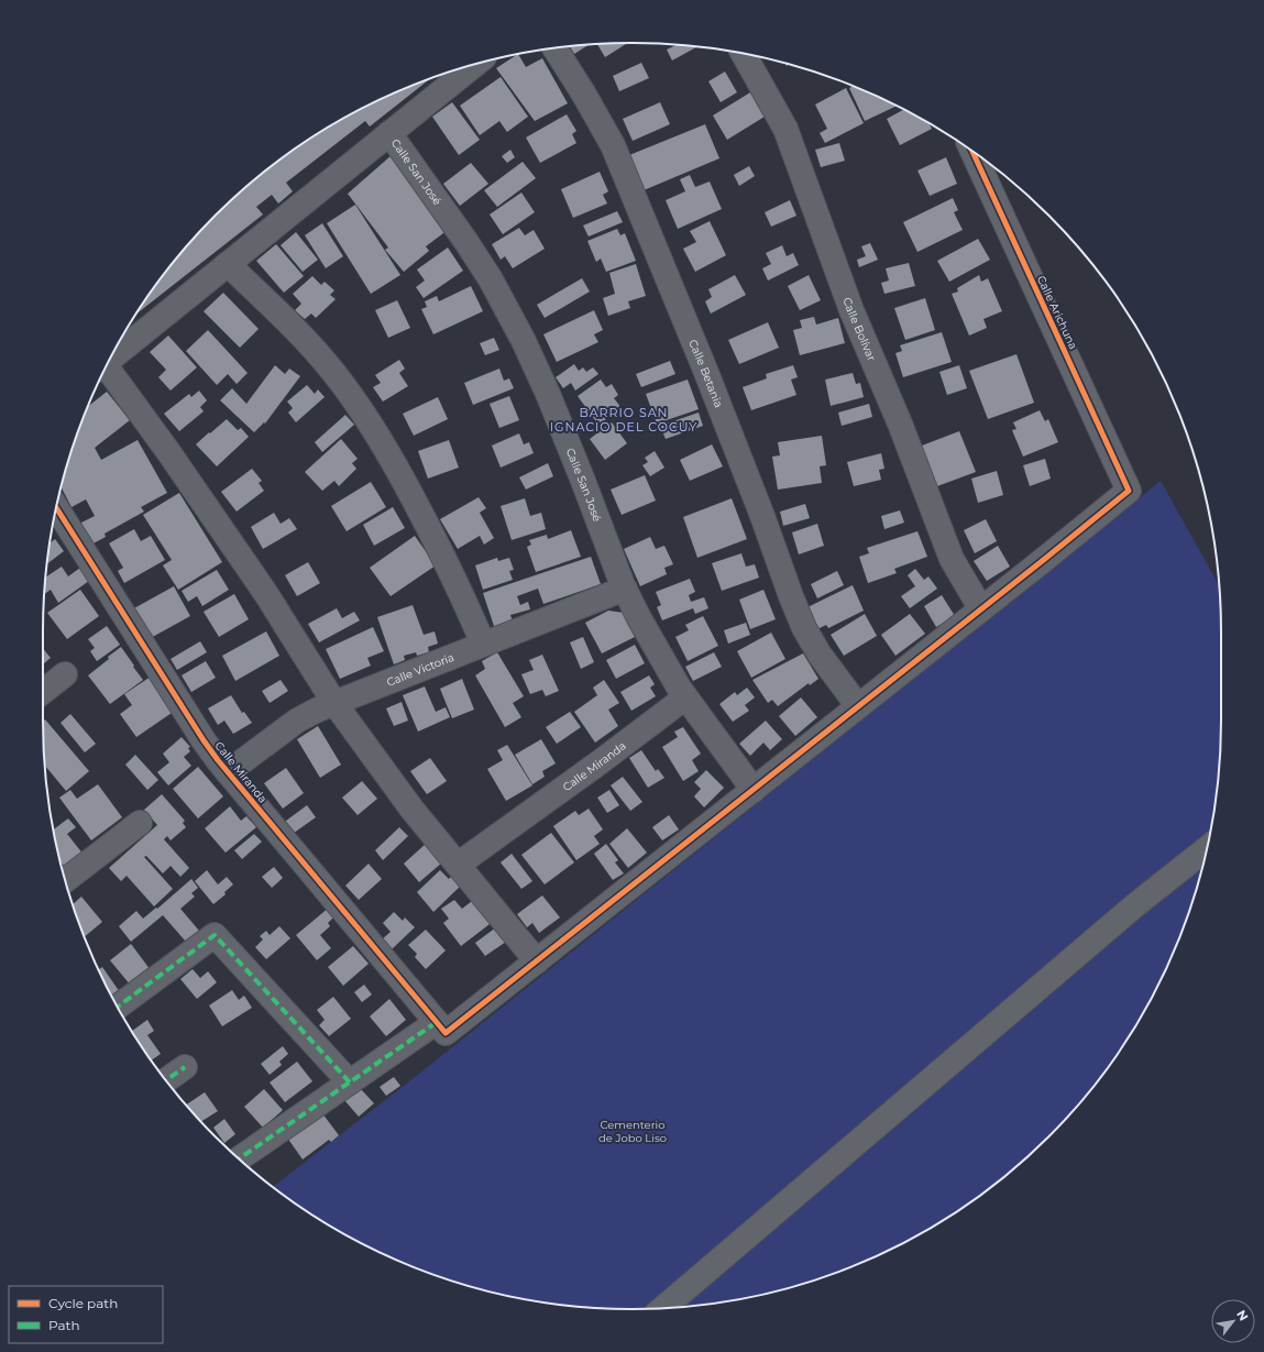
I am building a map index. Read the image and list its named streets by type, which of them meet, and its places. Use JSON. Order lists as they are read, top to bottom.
{
  "streets": {
    "street": [
      "Calle San José",
      "Calle Arichuna",
      "Calle Bolívar",
      "Calle Betania",
      "Calle Victoria",
      "Calle Miranda"
    ]
  },
  "crossings": [
    ["Calle San José", "Calle Victoria"],
    ["Calle San José", "Calle Miranda"],
    ["Calle Arichuna", "Calle Bolívar"],
    ["Calle Victoria", "Calle Miranda"]
  ],
  "districts": ["BARRIO SAN IGNACIO DEL COCUY"],
  "parks": ["Cementerio de Jobo Liso"],
  "legend": ["Cycle path", "Path"],
  "north": "top right"
}
